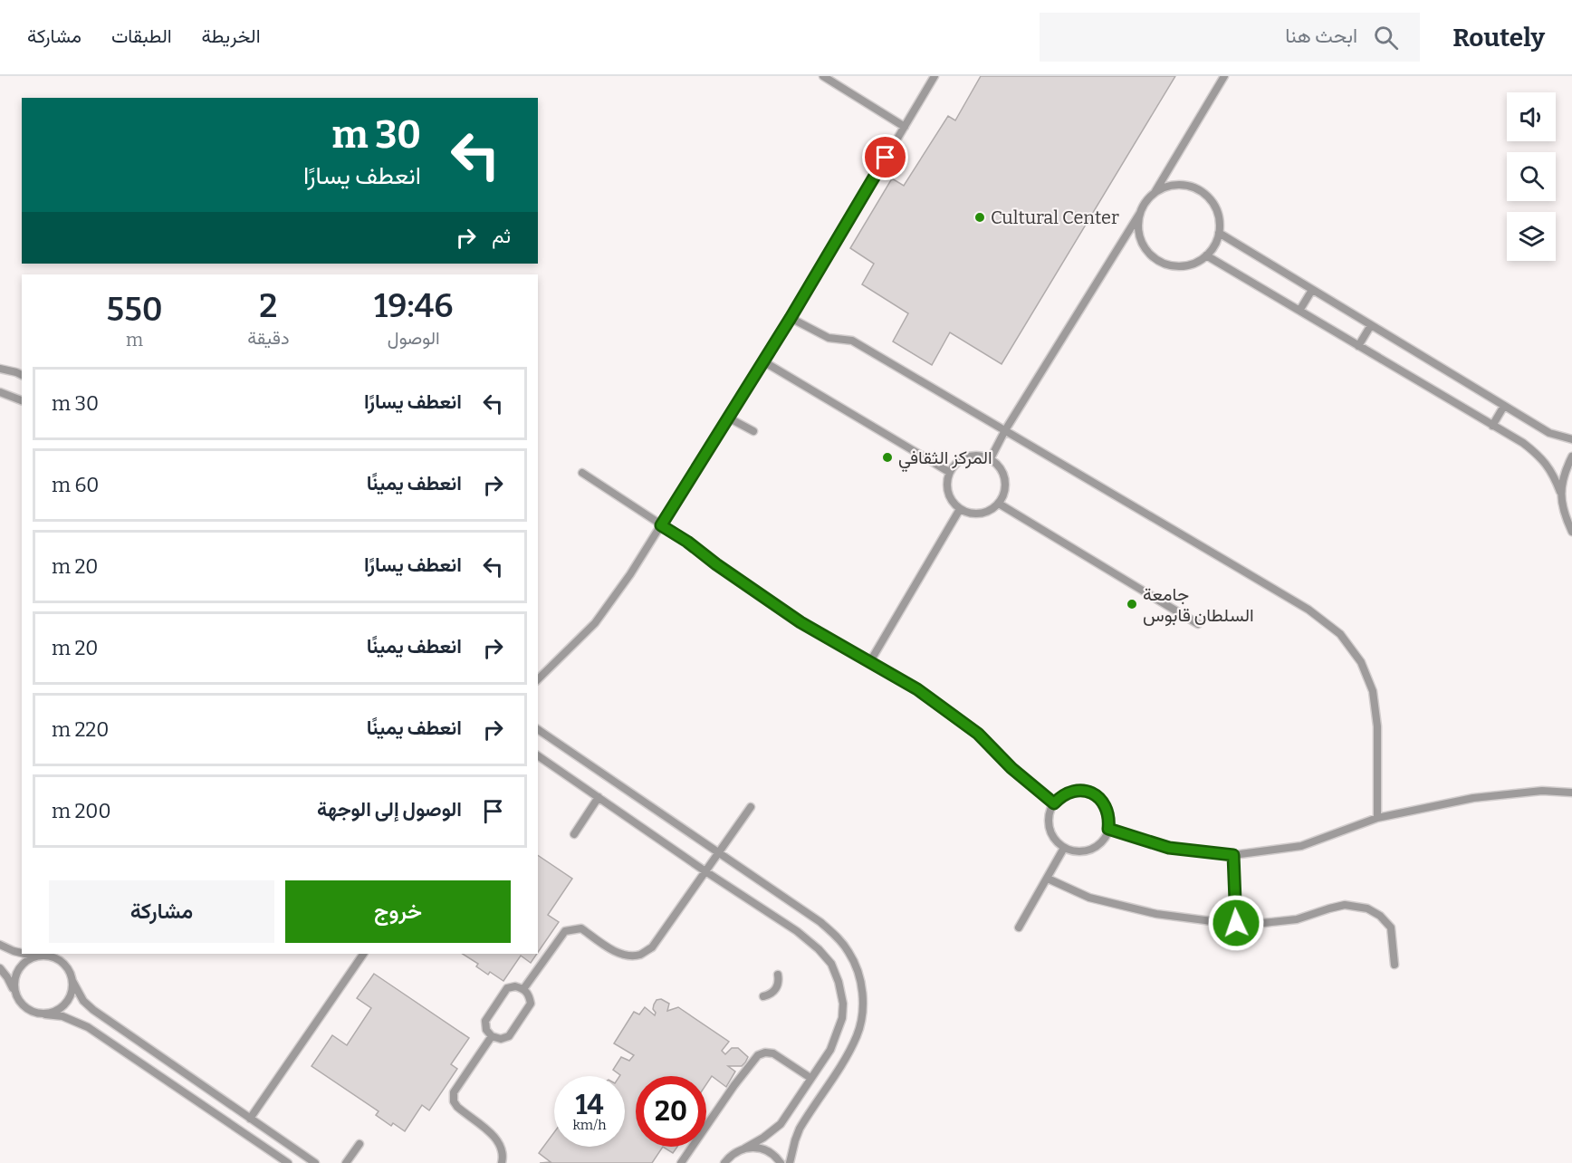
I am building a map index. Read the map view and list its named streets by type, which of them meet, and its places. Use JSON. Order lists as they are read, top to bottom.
{
  "places": ["Cultural Center", "المركز الثقافي", "جامعة السلطان قابوس"],
  "page": {
    "header": "Routely",
    "search": "ابحث هنا",
    "nav": ["الخريطة", "الطبقات", "مشاركة"],
    "turn": ["30 m", "انعطف يسارًا"],
    "then": "ثم",
    "eta": [
      "19:46",
      "الوصول",
      "2",
      "دقيقة",
      "550",
      "m"
    ],
    "list": [
      {
        "name": "انعطف يسارًا",
        "value": "30 m"
      },
      {
        "name": "انعطف يمينًا",
        "value": "60 m"
      },
      {
        "name": "انعطف يسارًا",
        "value": "20 m"
      },
      {
        "name": "انعطف يمينًا",
        "value": "20 m"
      },
      {
        "name": "انعطف يمينًا",
        "value": "220 m"
      },
      {
        "name": "الوصول إلى الوجهة",
        "value": "200 m"
      }
    ],
    "buttons": ["خروج", "مشاركة"],
    "speed": "14 km/h",
    "limit": "20"
  }
}
